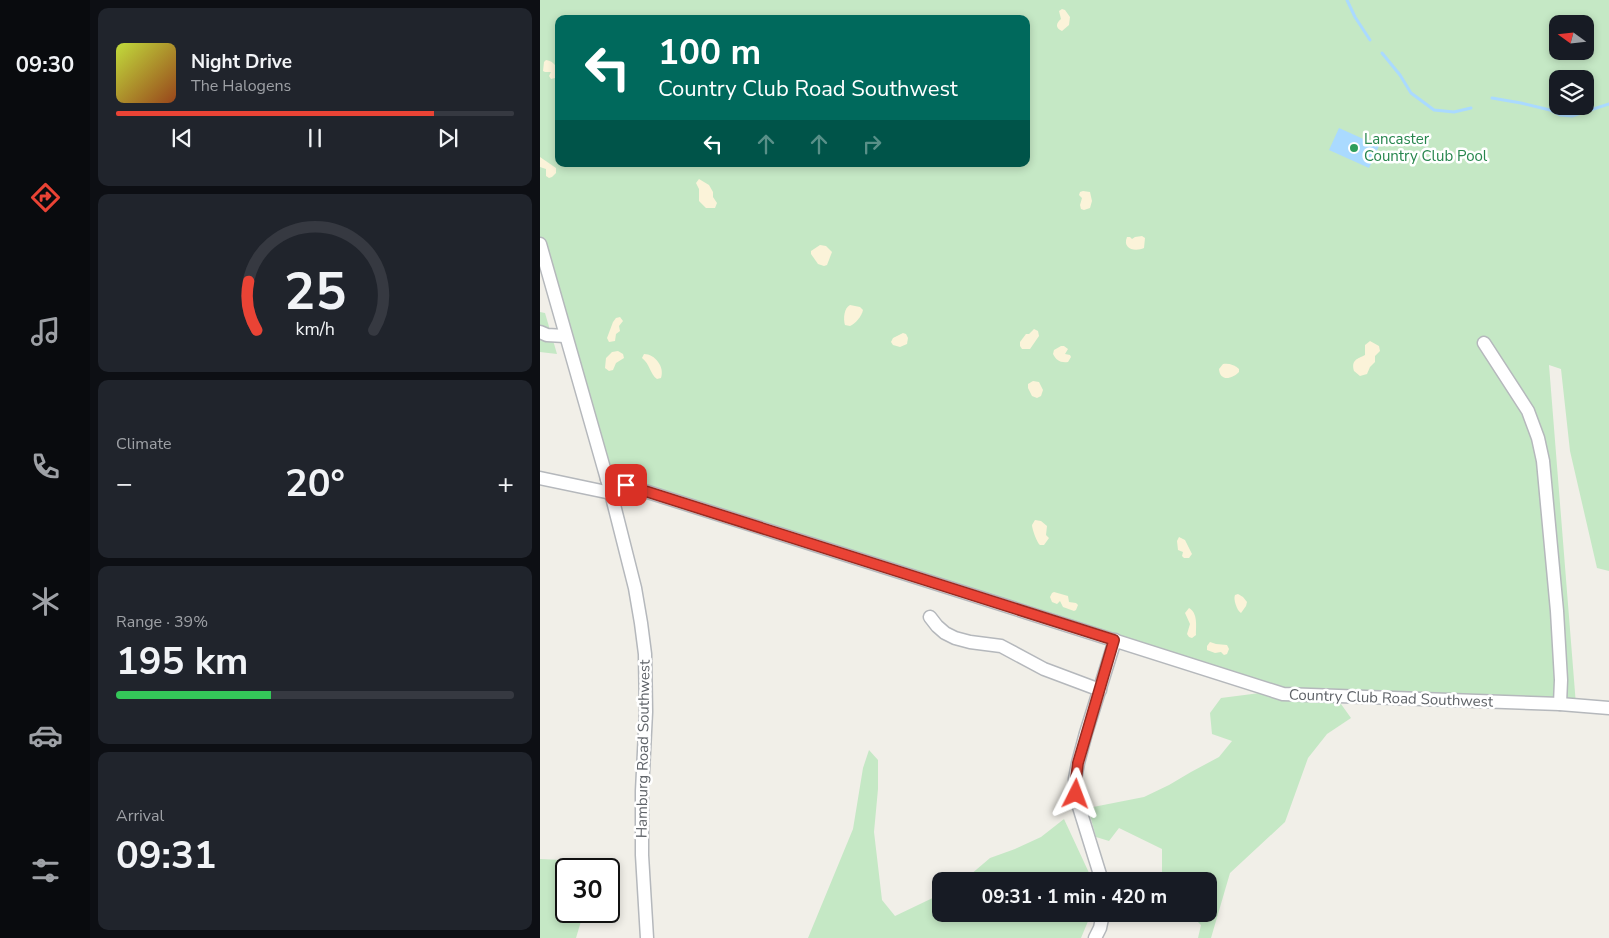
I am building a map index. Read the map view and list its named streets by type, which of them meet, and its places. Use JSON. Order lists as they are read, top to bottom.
{
  "streets": {
    "street": ["Country Club Road Southwest", "Hamburg Road Southwest"]
  },
  "crossings": [
    ["Country Club Road Southwest", "Hamburg Road Southwest"]
  ],
  "places": ["Lancaster Country Club Pool"],
  "north": "left",
  "page": {
    "tabs": "09:30",
    "turn": ["100 m", "Country Club Road Southwest"],
    "song": ["Night Drive", "The Halogens"],
    "tile": [
      "Climate",
      ["Range · 39%", "195 km"],
      ["Arrival", "09:31"]
    ],
    "heat": ["−", "20°", "+"],
    "limit": "30",
    "trip": "09:31 · 1 min · 420 m",
    "gauge": ["25", "km/h"]
  }
}
